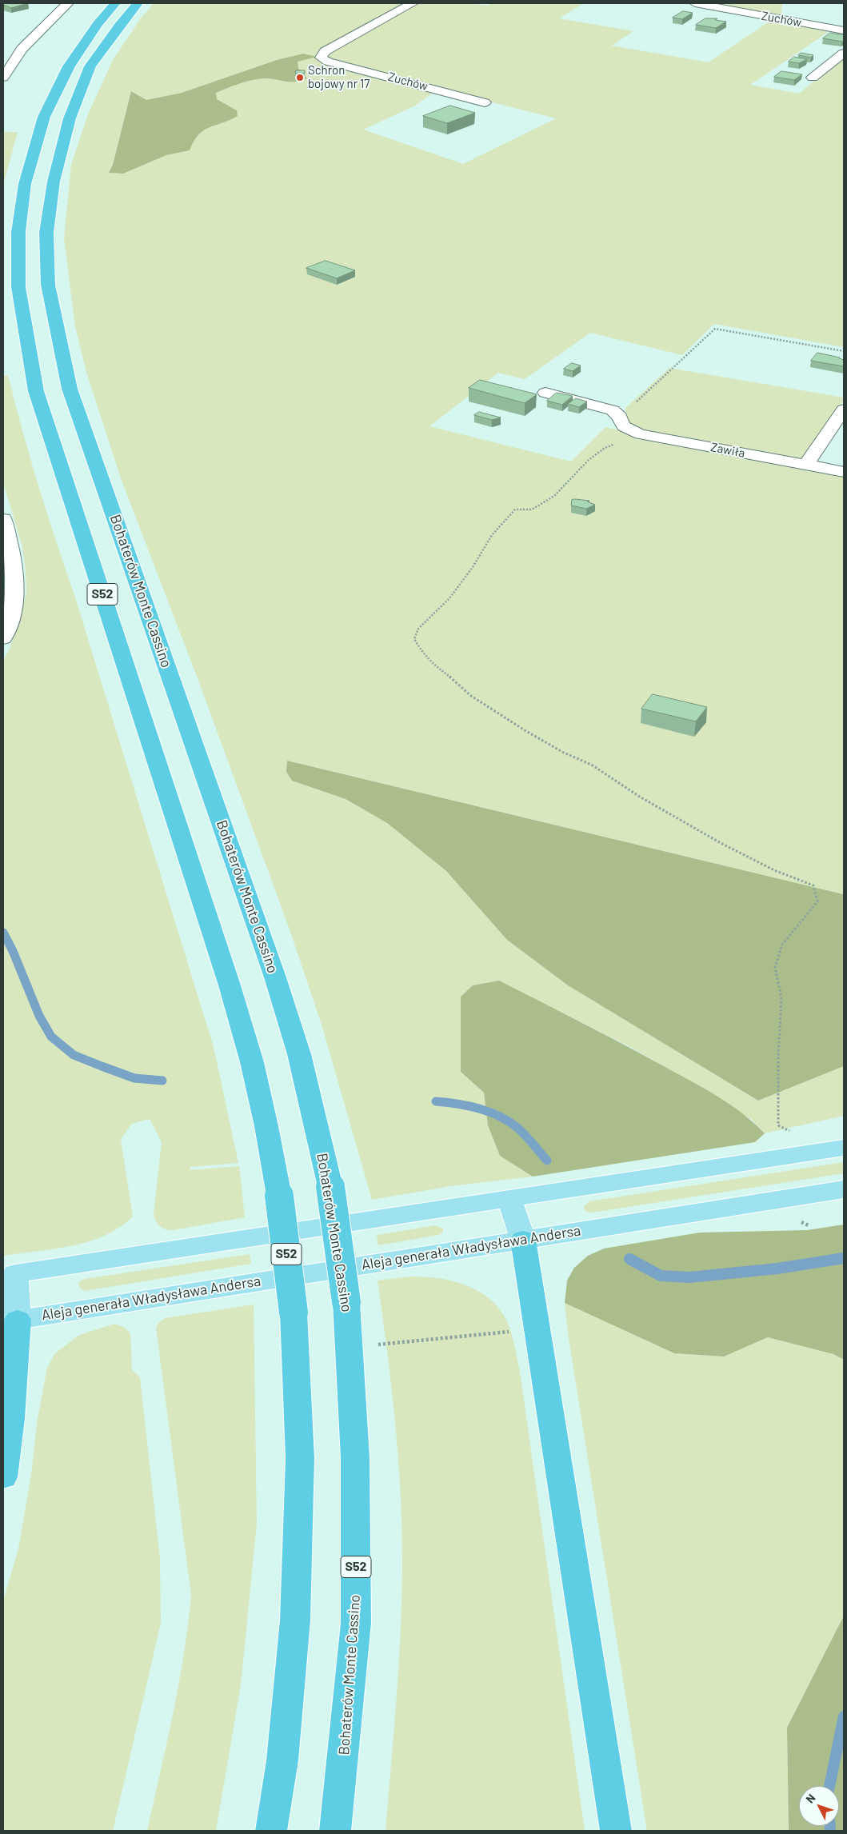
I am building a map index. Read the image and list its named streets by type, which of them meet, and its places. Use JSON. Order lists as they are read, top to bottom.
{
  "streets": {
    "highway": ["Bohaterów Monte Cassino", "S52"],
    "main road": ["Aleja generała Władysława Andersa"],
    "street": ["Zuchów", "Zawiła"]
  },
  "places": ["Schron bojowy nr 17"],
  "north": "top left"
}
